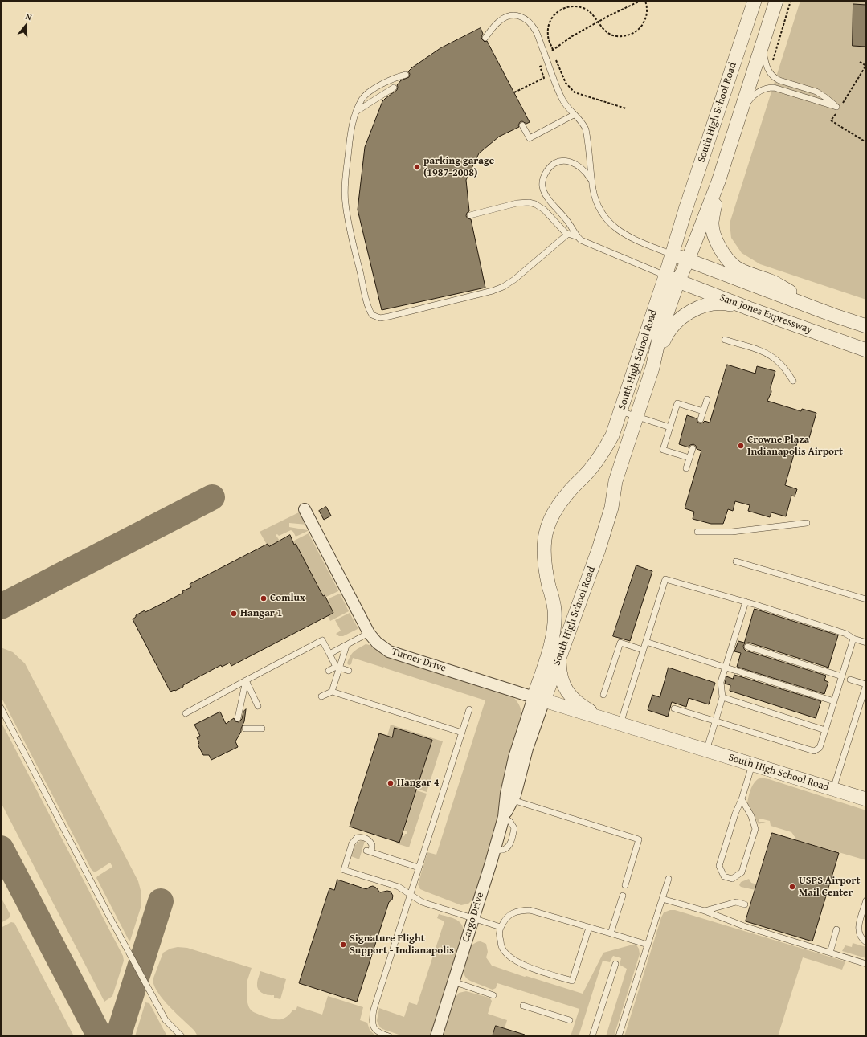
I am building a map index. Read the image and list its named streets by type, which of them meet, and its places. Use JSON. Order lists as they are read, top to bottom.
{
  "streets": {
    "street": [
      "South High School Road",
      "Sam Jones Expressway",
      "Turner Drive",
      "Cargo Drive"
    ]
  },
  "crossings": [
    ["South High School Road", "Sam Jones Expressway"],
    ["South High School Road", "Turner Drive"],
    ["South High School Road", "Cargo Drive"],
    ["Turner Drive", "Cargo Drive"]
  ],
  "places": [
    "parking garage (1987-2008)",
    "Crowne Plaza Indianapolis Airport",
    "Comlux",
    "Hangar 1",
    "Hangar 4",
    "USPS Airport Mail Center",
    "Signature Flight Support - Indianapolis"
  ],
  "north": "top"
}
